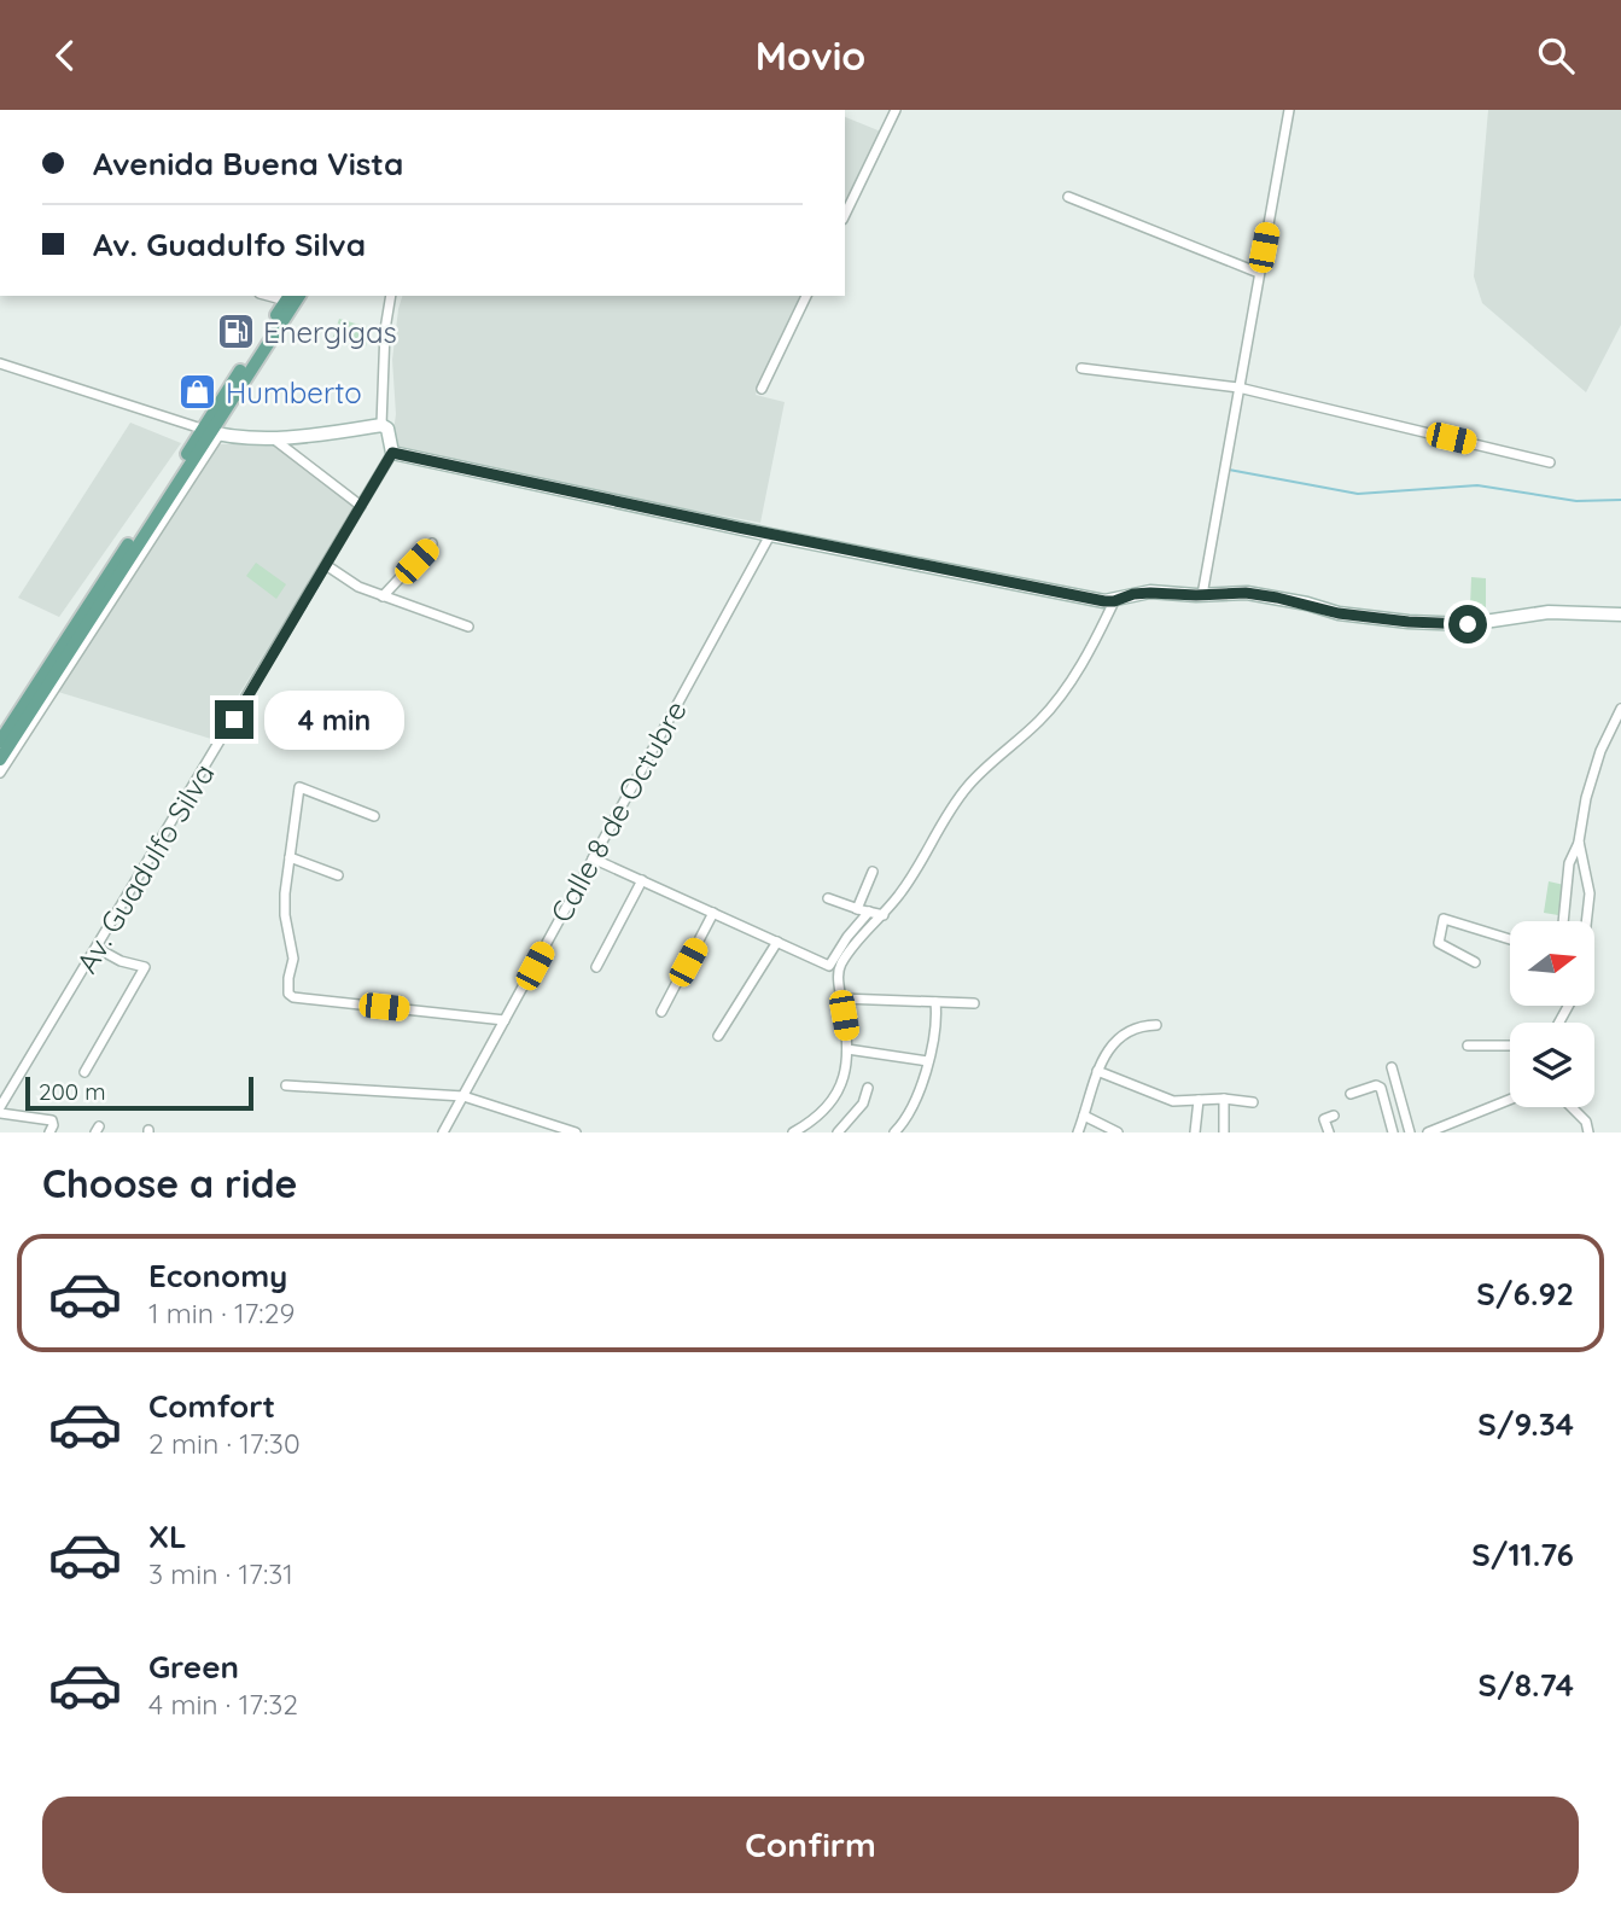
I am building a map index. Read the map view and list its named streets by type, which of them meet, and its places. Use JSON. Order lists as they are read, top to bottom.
{
  "streets": {
    "street": ["Calle 8 de Octubre", "Av. Guadulfo Silva"]
  },
  "places": {
    "fuel station": ["Energigas"],
    "shop": ["Humberto"]
  },
  "scale_bar": "200 m",
  "north": "right",
  "page": {
    "header": "Movio",
    "banner": ["Avenida Buena Vista", "Av. Guadulfo Silva"],
    "bubble": "4 min",
    "scale": "200 m",
    "heading": "Choose a ride",
    "list": [
      {
        "name": "Economy",
        "note": "1 min · 17:29",
        "value": "S/6.92"
      },
      {
        "name": "Comfort",
        "note": "2 min · 17:30",
        "value": "S/9.34"
      },
      {
        "name": "XL",
        "note": "3 min · 17:31",
        "value": "S/11.76"
      },
      {
        "name": "Green",
        "note": "4 min · 17:32",
        "value": "S/8.74"
      }
    ],
    "buttons": "Confirm"
  }
}
